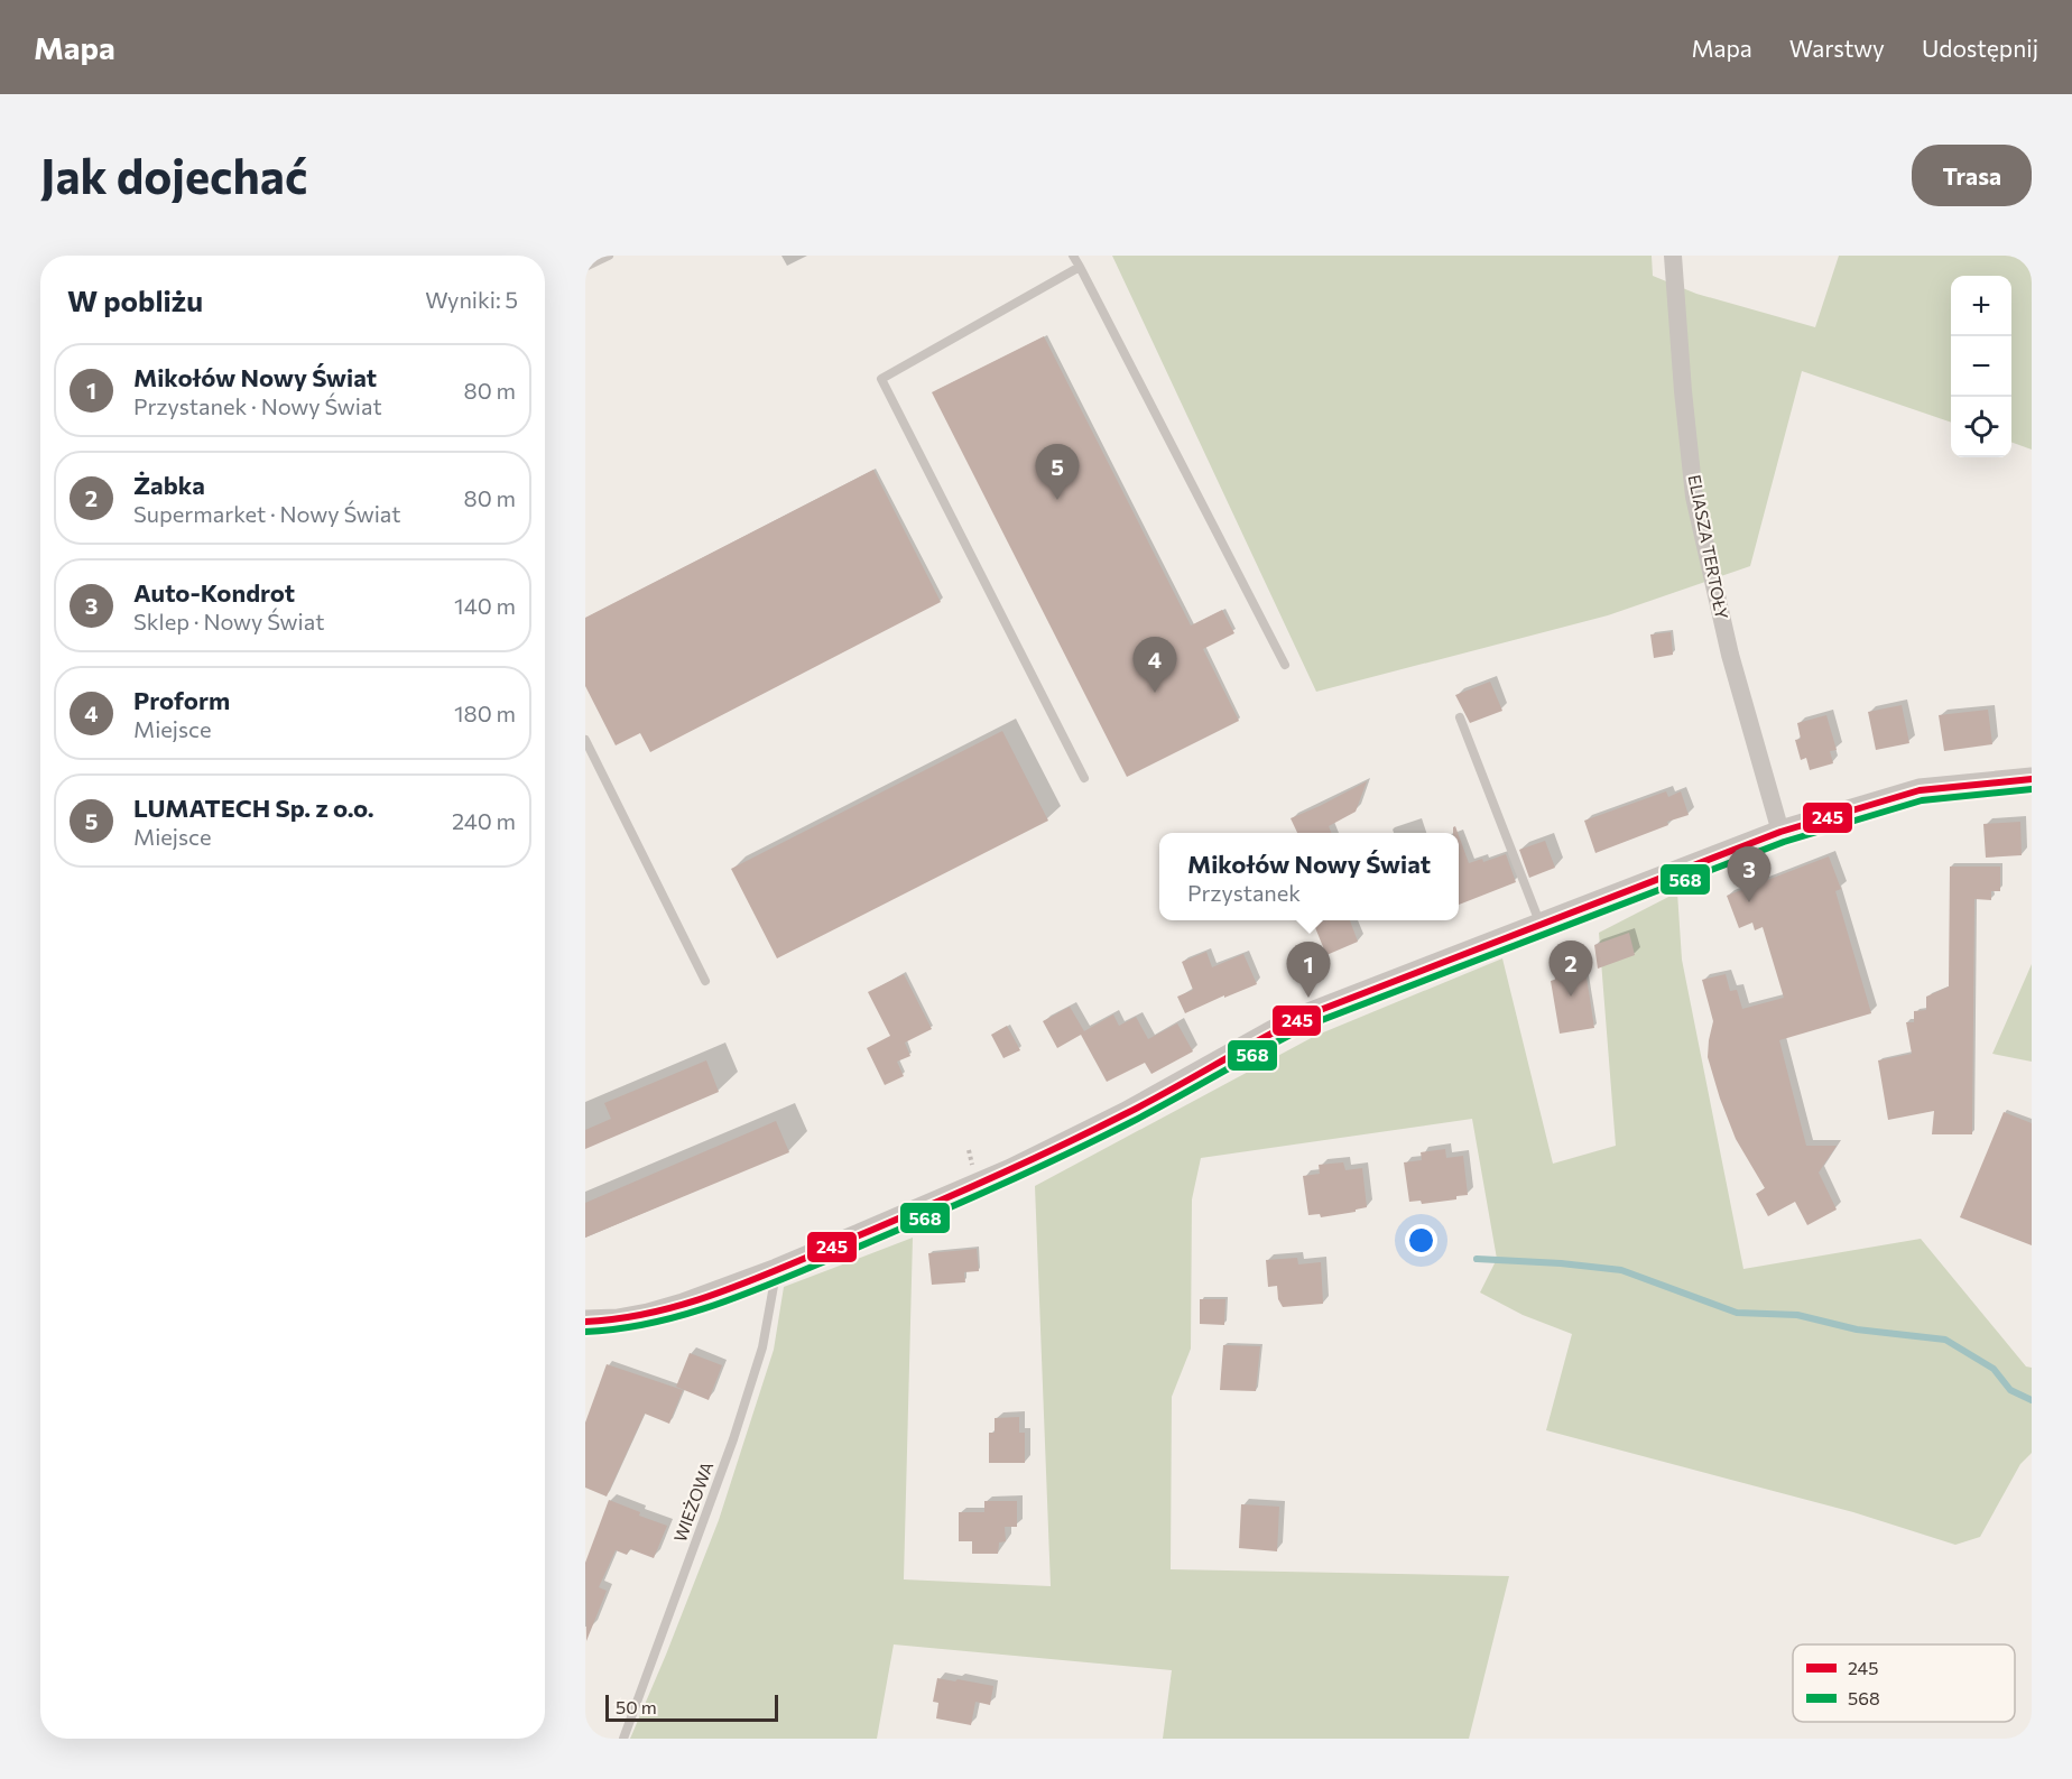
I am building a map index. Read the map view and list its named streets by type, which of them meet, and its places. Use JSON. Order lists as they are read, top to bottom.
{
  "streets": {
    "street": ["ELIASZA TERTOŁY"],
    "lane": ["WIEŻOWA"]
  },
  "lines": ["transit line 245", "transit line 568"],
  "legend": ["245", "568"],
  "scale_bar": "50 m",
  "page": {
    "header": "Mapa",
    "nav": ["Mapa", "Warstwy", "Udostępnij"],
    "buttons": "Trasa",
    "title": "Jak dojechać",
    "heading": ["W pobliżu", "Wyniki: 5"],
    "map_buttons": ["+", "−"],
    "list": [
      {
        "mark": "1",
        "name": "Mikołów Nowy Świat",
        "note": "Przystanek · Nowy Świat",
        "value": "80 m"
      },
      {
        "mark": "2",
        "name": "Żabka",
        "note": "Supermarket · Nowy Świat",
        "value": "80 m"
      },
      {
        "mark": "3",
        "name": "Auto-Kondrot",
        "note": "Sklep · Nowy Świat",
        "value": "140 m"
      },
      {
        "mark": "4",
        "name": "Proform",
        "note": "Miejsce",
        "value": "180 m"
      },
      {
        "mark": "5",
        "name": "LUMATECH Sp. z o.o.",
        "note": "Miejsce",
        "value": "240 m"
      }
    ],
    "pins": [
      "5",
      "4",
      "3",
      "2",
      "1"
    ],
    "popup": ["Mikołów Nowy Świat", "Przystanek"],
    "scale": "50 m"
  }
}
